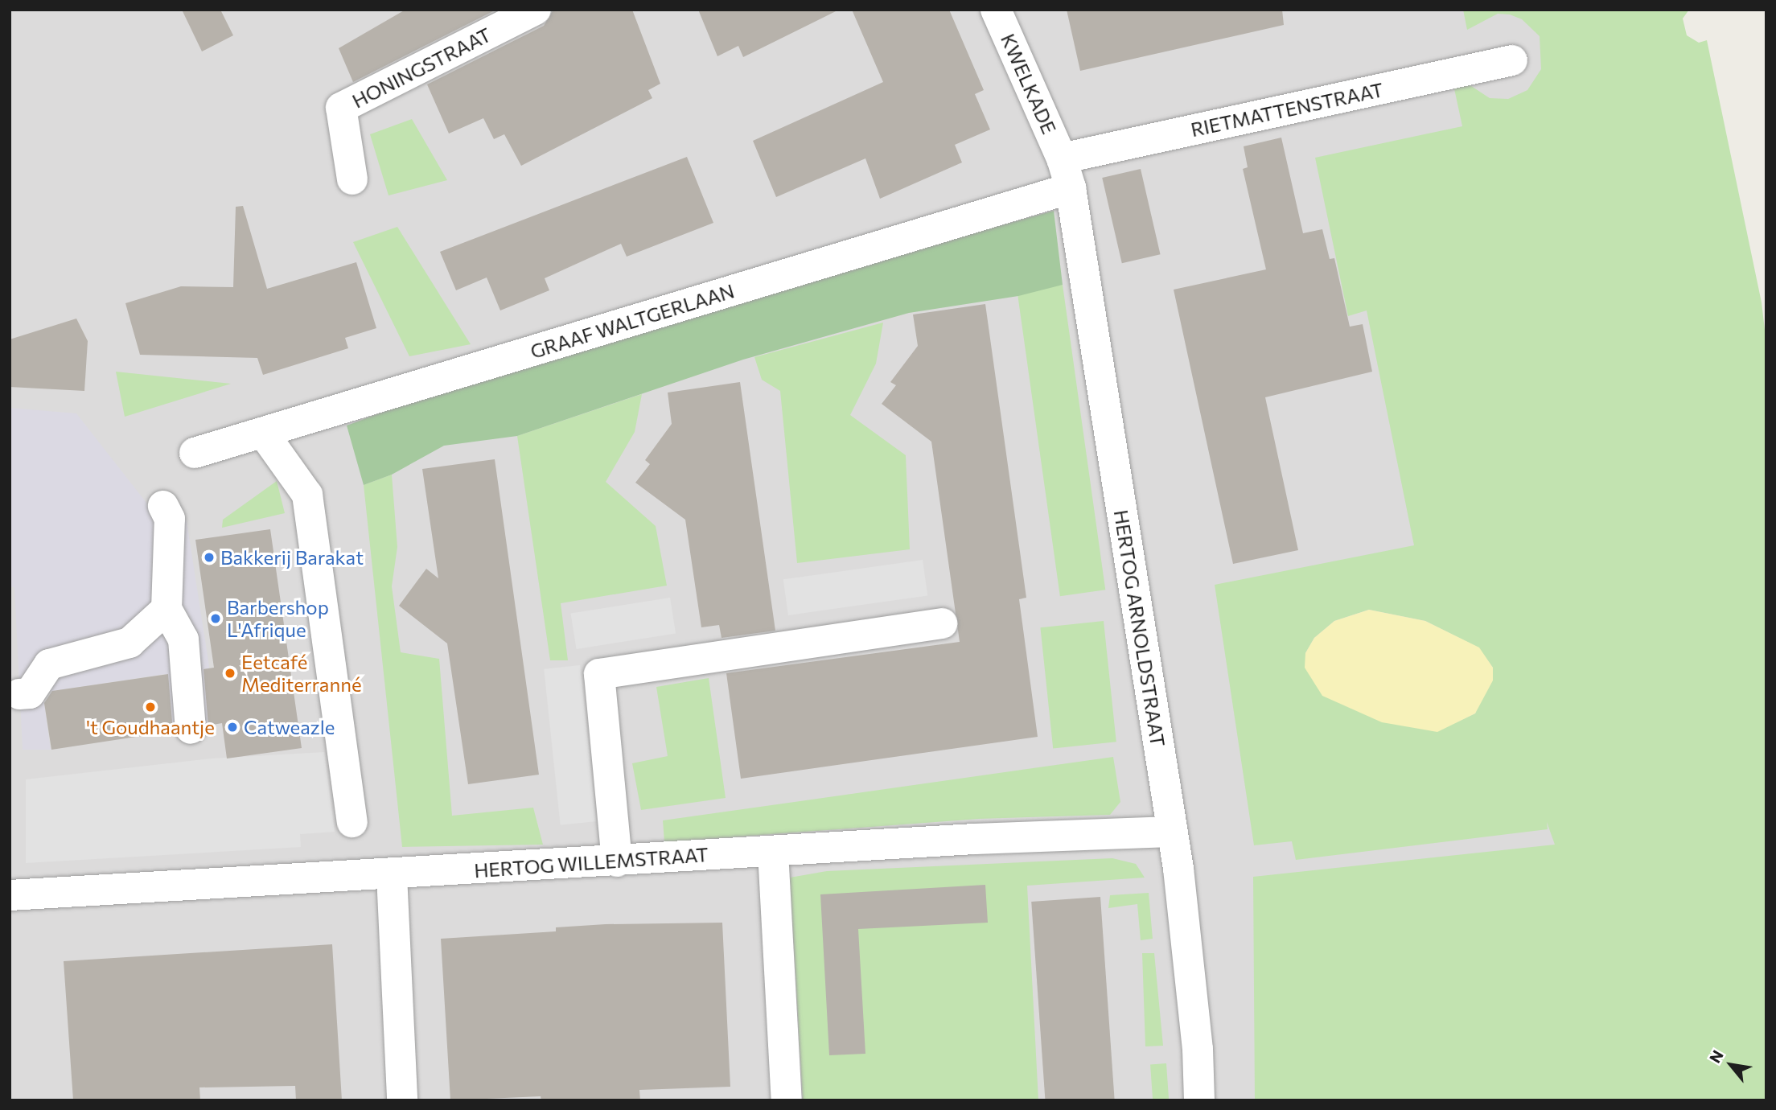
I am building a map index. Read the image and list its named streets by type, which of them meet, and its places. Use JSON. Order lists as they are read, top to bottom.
{
  "streets": {
    "street": [
      "HONINGSTRAAT",
      "KWELKADE",
      "RIETMATTENSTRAAT",
      "GRAAF WALTGERLAAN",
      "HERTOG ARNOLDSTRAAT",
      "HERTOG WILLEMSTRAAT"
    ]
  },
  "crossings": [
    ["KWELKADE", "RIETMATTENSTRAAT"],
    ["KWELKADE", "HERTOG ARNOLDSTRAAT"],
    ["RIETMATTENSTRAAT", "HERTOG ARNOLDSTRAAT"],
    ["GRAAF WALTGERLAAN", "HERTOG ARNOLDSTRAAT"],
    ["HERTOG ARNOLDSTRAAT", "HERTOG WILLEMSTRAAT"]
  ],
  "places": [
    "Bakkerij Barakat",
    "Barbershop L'Afrique",
    "Eetcafé Mediterranné",
    "'t Goudhaantje",
    "Catweazle"
  ],
  "north": "top left"
}
